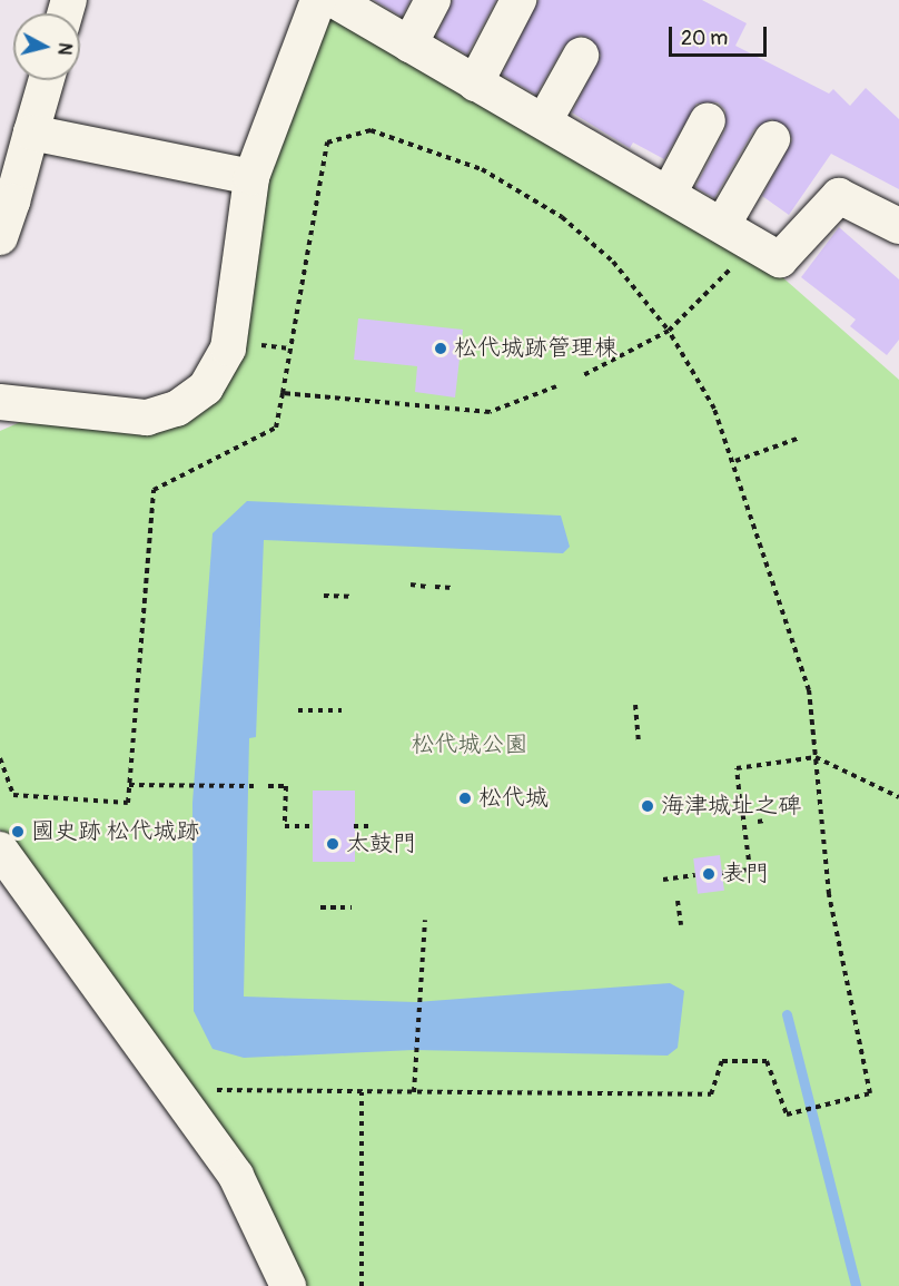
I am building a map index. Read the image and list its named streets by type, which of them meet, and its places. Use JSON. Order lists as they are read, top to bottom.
{
  "parks": ["松代城公園"],
  "places": [
    "松代城跡管理棟",
    "松代城",
    "海津城址之碑",
    "國史跡 松代城跡",
    "太鼓門",
    "表門"
  ],
  "scale_bar": "20 m",
  "north": "right"
}
